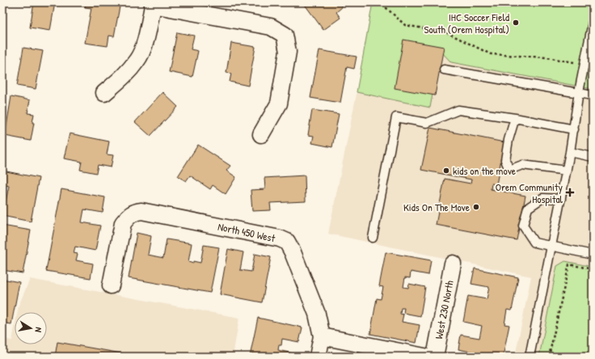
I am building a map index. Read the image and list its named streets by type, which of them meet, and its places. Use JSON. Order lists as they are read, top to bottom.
{
  "streets": {
    "street": ["North 450 West", "West 230 North"]
  },
  "places": {
    "other": ["IHC Soccer Field South (Orem Hospital)", "kids on the move", "Kids On The Move"],
    "health": ["Orem Community Hospital"]
  },
  "north": "right"
}
